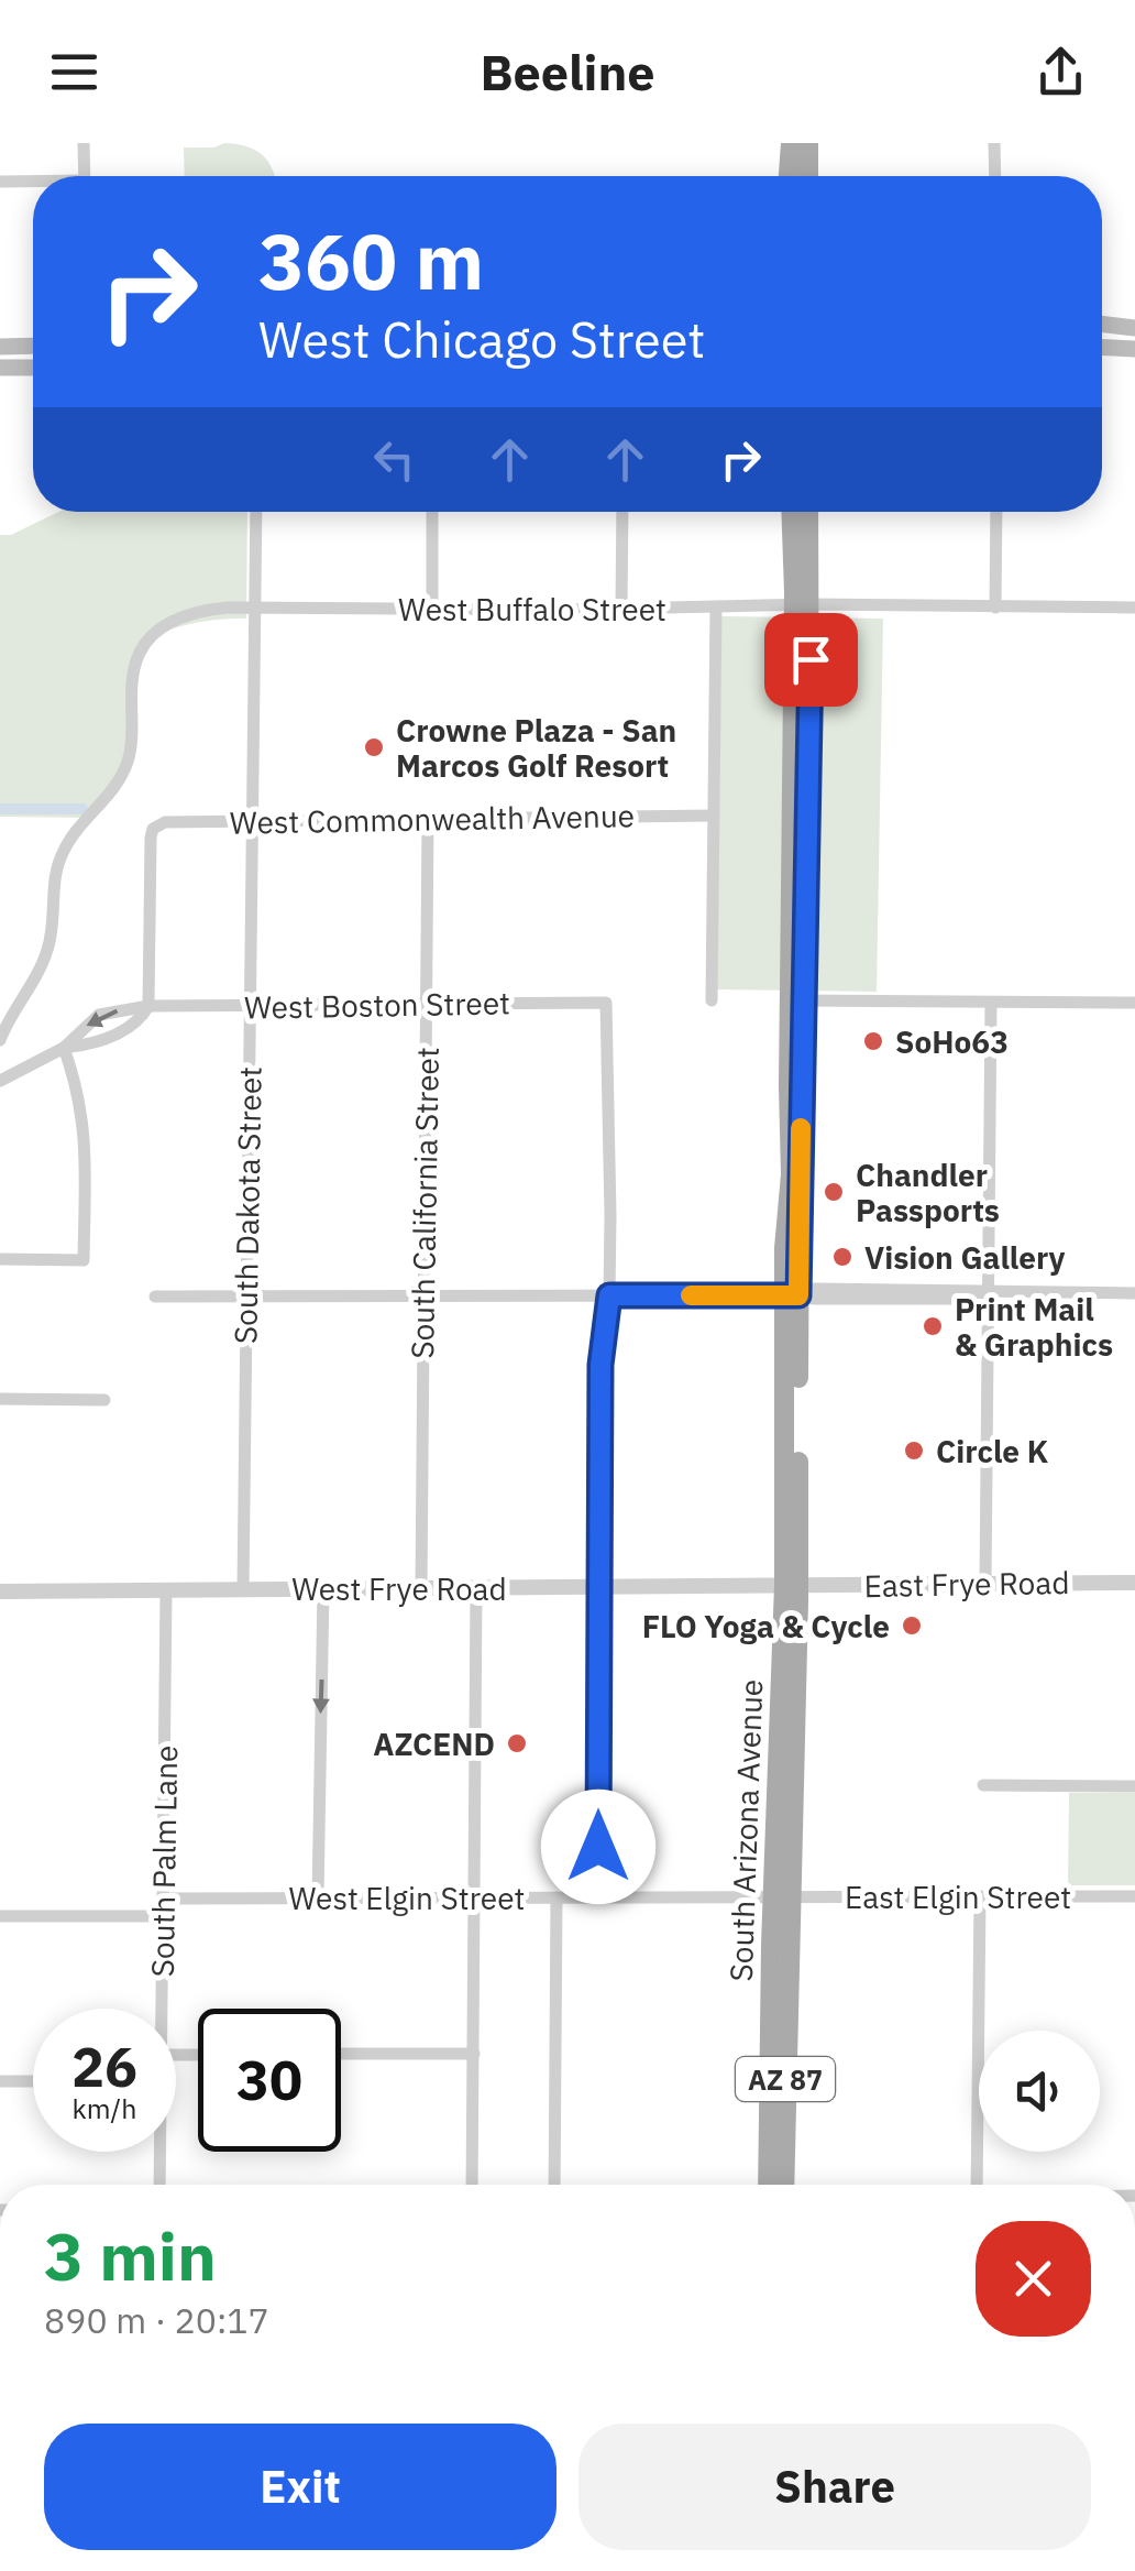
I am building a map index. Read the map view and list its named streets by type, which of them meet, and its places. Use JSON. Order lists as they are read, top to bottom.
{
  "streets": {
    "main road": ["South Arizona Avenue", "AZ 87"],
    "street": [
      "West Buffalo Street",
      "West Commonwealth Avenue",
      "West Boston Street",
      "South California Street",
      "South Dakota Street",
      "East Frye Road",
      "West Frye Road",
      "South Palm Lane",
      "East Elgin Street",
      "West Elgin Street"
    ]
  },
  "crossings": [
    ["West Buffalo Street", "South Dakota Street"],
    ["West Buffalo Street", "South Arizona Avenue"],
    ["West Buffalo Street", "AZ 87"],
    ["West Commonwealth Avenue", "West Boston Street"],
    ["West Commonwealth Avenue", "South California Street"],
    ["West Commonwealth Avenue", "South Dakota Street"],
    ["West Boston Street", "South California Street"],
    ["West Boston Street", "South Dakota Street"],
    ["South California Street", "West Frye Road"],
    ["South Dakota Street", "West Frye Road"],
    ["East Frye Road", "West Frye Road"],
    ["East Frye Road", "South Arizona Avenue"],
    ["West Frye Road", "South Arizona Avenue"],
    ["West Frye Road", "South Palm Lane"],
    ["South Arizona Avenue", "East Elgin Street"],
    ["South Arizona Avenue", "West Elgin Street"],
    ["South Arizona Avenue", "AZ 87"],
    ["South Palm Lane", "West Elgin Street"],
    ["East Elgin Street", "West Elgin Street"]
  ],
  "places": [
    "Crowne Plaza - San Marcos Golf Resort",
    "SoHo63",
    "Chandler Passports",
    "Vision Gallery",
    "Print Mail & Graphics",
    "Circle K",
    "FLO Yoga & Cycle",
    "AZCEND"
  ],
  "page": {
    "header": "Beeline",
    "turn": ["360 m", "West Chicago Street"],
    "speed": "26 km/h",
    "limit": "30",
    "heading": ["3 min", "890 m · 20:17"],
    "buttons": ["Exit", "Share"]
  }
}
